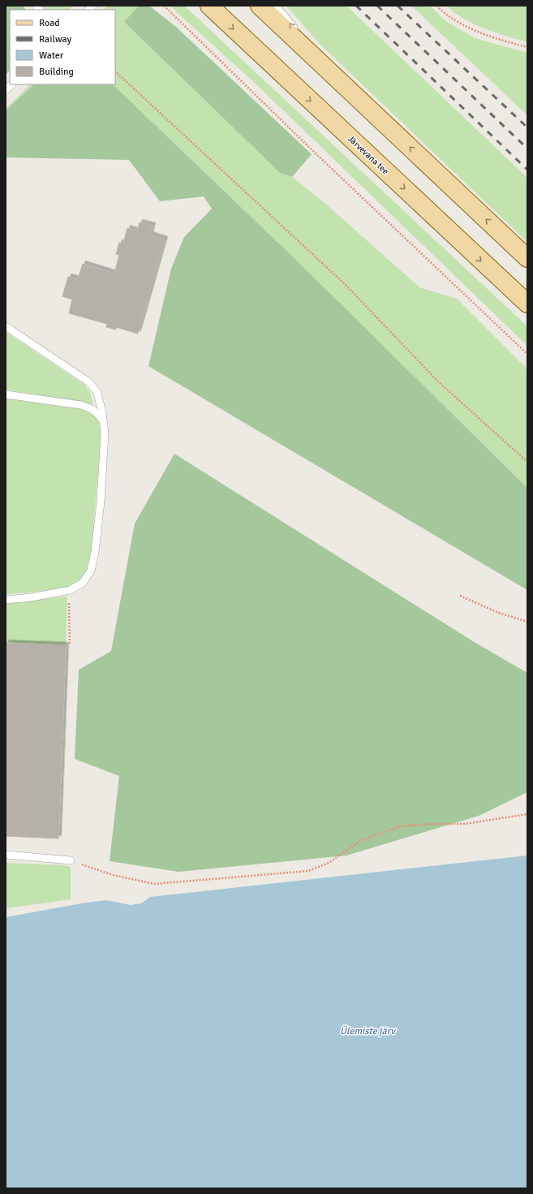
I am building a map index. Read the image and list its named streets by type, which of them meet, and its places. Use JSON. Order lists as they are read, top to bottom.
{
  "streets": {
    "main road": ["Järvevana tee"]
  },
  "water": ["Ülemiste järv"],
  "legend": [
    "Road",
    "Railway",
    "Water",
    "Building"
  ]
}
